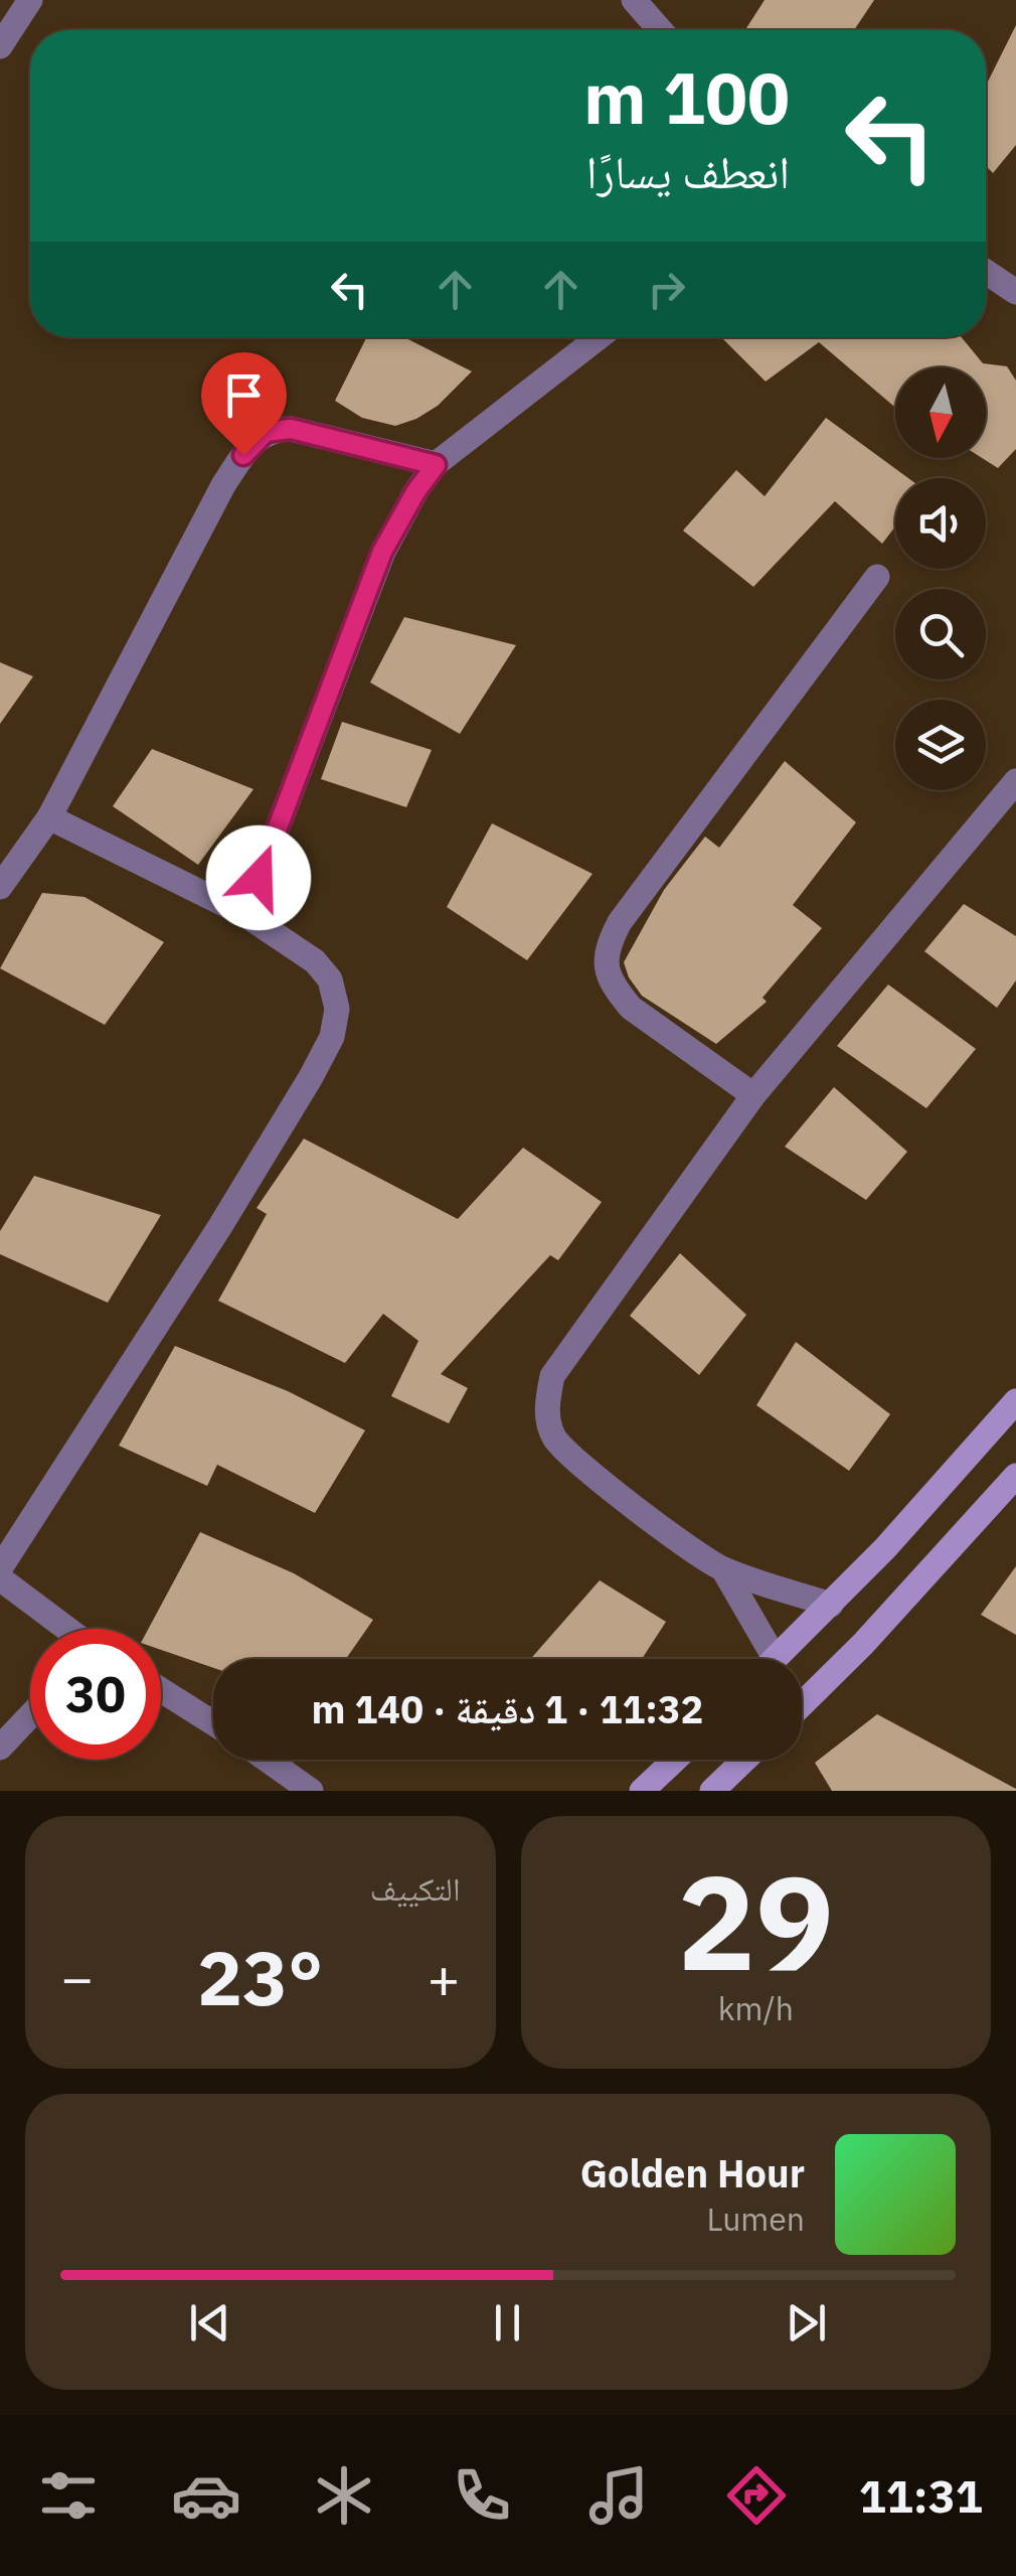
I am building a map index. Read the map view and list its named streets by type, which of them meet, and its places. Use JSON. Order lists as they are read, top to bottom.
{
  "north": "bottom",
  "page": {
    "turn": ["100 m", "انعطف يسارًا"],
    "limit": "30",
    "trip": "11:32 · 1 دقيقة · 140 m",
    "tile": [
      ["29", "km/h"],
      "التكييف"
    ],
    "heat": ["−", "23°", "+"],
    "song": ["Golden Hour", "Lumen"],
    "tabs": "11:31"
  }
}
